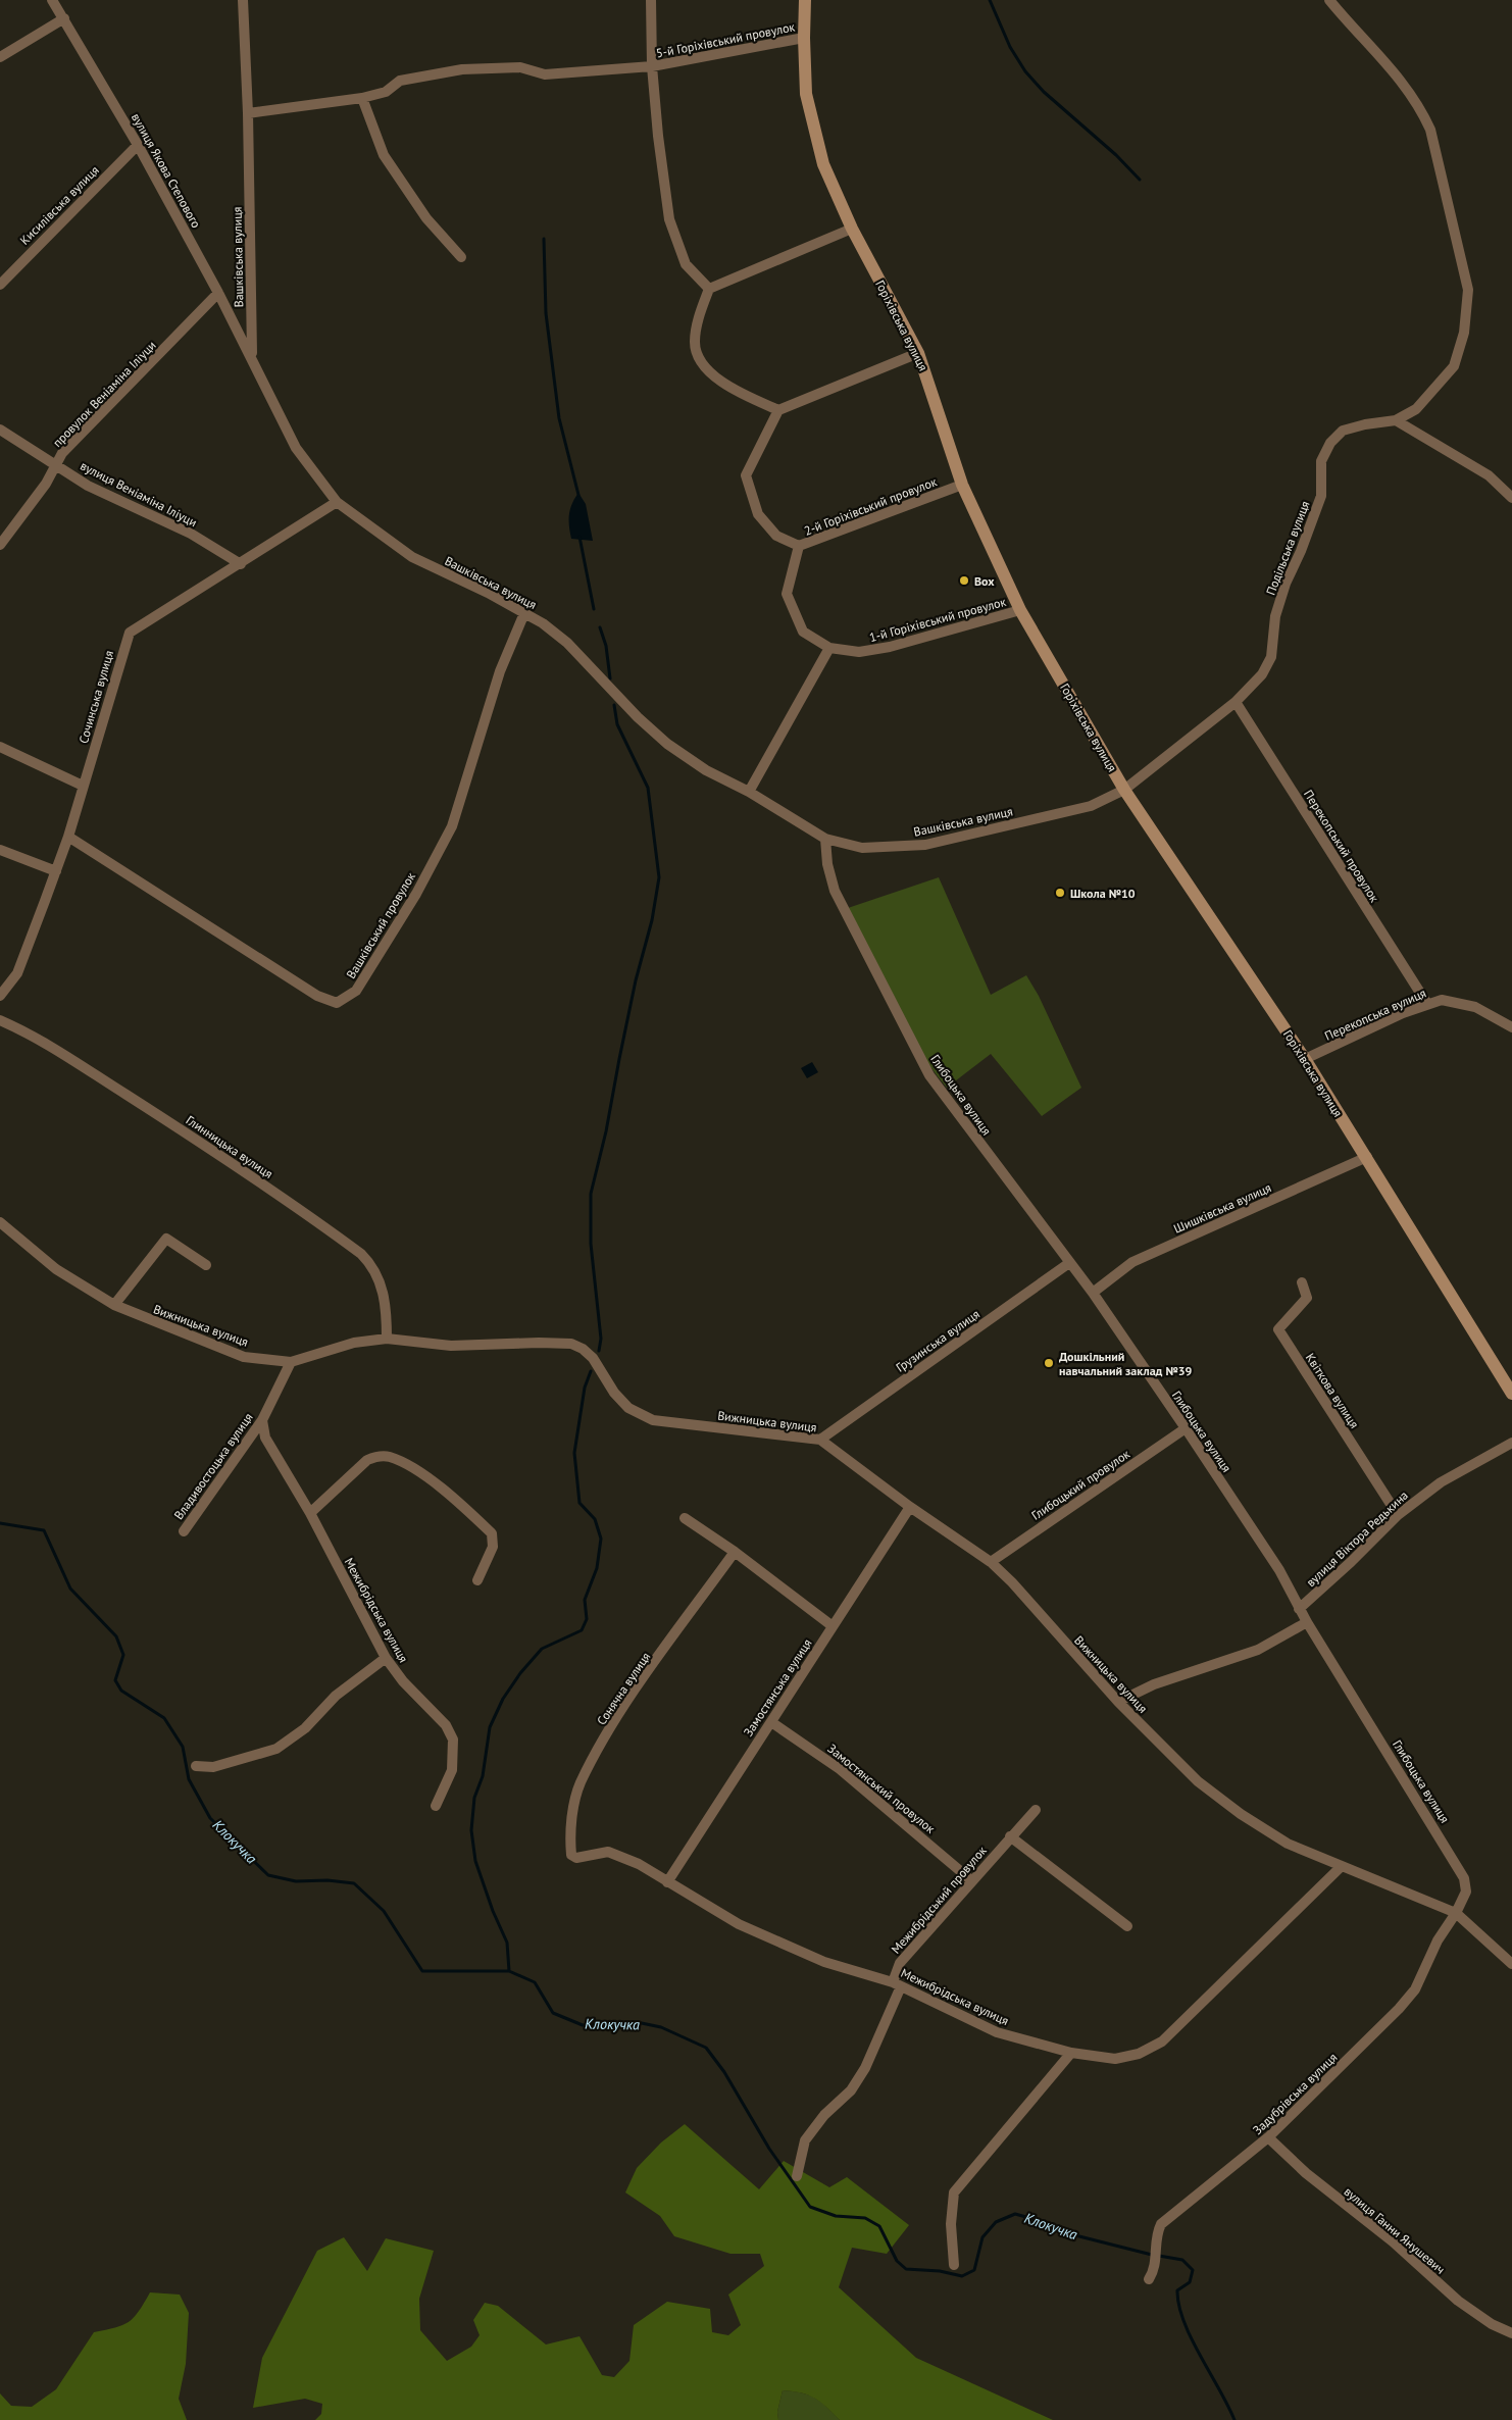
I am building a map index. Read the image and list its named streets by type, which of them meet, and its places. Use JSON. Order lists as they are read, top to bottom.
{
  "streets": {
    "street": [
      "5-й Горіхівський провулок",
      "вулиця Якова Степового",
      "Кисилівська вулиця",
      "Вашківська вулиця",
      "Горіхівська вулиця",
      "провулок Веніаміна Іліуци",
      "вулиця Веніаміна Іліуци",
      "2-й Горіхівський провулок",
      "Подільська вулиця",
      "1-й Горіхівський провулок",
      "Сочинська вулиця",
      "Перекопський провулок",
      "Вашківський провулок",
      "Перекопська вулиця",
      "Глибоцька вулиця",
      "Глинницька вулиця",
      "Шишківська вулиця",
      "Вижницька вулиця",
      "Грузинська вулиця",
      "Квіткова вулиця",
      "Владивостоцька вулиця",
      "Глибоцький провулок",
      "вулиця Віктора Редькина",
      "Межибрідська вулиця",
      "Замостянська вулиця",
      "Сонячна вулиця",
      "Замостянський провулок",
      "Межибрідський провулок",
      "Задубрівська вулиця",
      "вулиця Ганни Янушевич"
    ]
  },
  "crossings": [
    ["5-й Горіхівський провулок", "Вашківська вулиця"],
    ["5-й Горіхівський провулок", "Горіхівська вулиця"],
    ["вулиця Якова Степового", "Кисилівська вулиця"],
    ["вулиця Якова Степового", "Вашківська вулиця"],
    ["вулиця Якова Степового", "провулок Веніаміна Іліуци"],
    ["Вашківська вулиця", "Горіхівська вулиця"],
    ["Вашківська вулиця", "Подільська вулиця"],
    ["Вашківська вулиця", "Сочинська вулиця"],
    ["Вашківська вулиця", "Вашківський провулок"],
    ["Вашківська вулиця", "Глибоцька вулиця"],
    ["Горіхівська вулиця", "2-й Горіхівський провулок"],
    ["Горіхівська вулиця", "Подільська вулиця"],
    ["Горіхівська вулиця", "1-й Горіхівський провулок"],
    ["Горіхівська вулиця", "Перекопська вулиця"],
    ["Горіхівська вулиця", "Шишківська вулиця"],
    ["провулок Веніаміна Іліуци", "вулиця Веніаміна Іліуци"],
    ["вулиця Веніаміна Іліуци", "Сочинська вулиця"],
    ["2-й Горіхівський провулок", "1-й Горіхівський провулок"],
    ["Подільська вулиця", "Перекопський провулок"],
    ["Сочинська вулиця", "Вашківський провулок"],
    ["Перекопський провулок", "Перекопська вулиця"],
    ["Глибоцька вулиця", "Шишківська вулиця"],
    ["Глибоцька вулиця", "Вижницька вулиця"],
    ["Глибоцька вулиця", "Грузинська вулиця"],
    ["Глибоцька вулиця", "Глибоцький провулок"],
    ["Глибоцька вулиця", "вулиця Віктора Редькина"],
    ["Глибоцька вулиця", "Задубрівська вулиця"],
    ["Глинницька вулиця", "Вижницька вулиця"],
    ["Вижницька вулиця", "Грузинська вулиця"],
    ["Вижницька вулиця", "Владивостоцька вулиця"],
    ["Вижницька вулиця", "Глибоцький провулок"],
    ["Вижницька вулиця", "Межибрідська вулиця"],
    ["Вижницька вулиця", "Замостянська вулиця"],
    ["Вижницька вулиця", "Задубрівська вулиця"],
    ["Квіткова вулиця", "вулиця Віктора Редькина"],
    ["Владивостоцька вулиця", "Межибрідська вулиця"],
    ["Межибрідська вулиця", "Замостянська вулиця"],
    ["Межибрідська вулиця", "Сонячна вулиця"],
    ["Межибрідська вулиця", "Межибрідський провулок"],
    ["Замостянська вулиця", "Замостянський провулок"],
    ["Замостянський провулок", "Межибрідський провулок"],
    ["Задубрівська вулиця", "вулиця Ганни Янушевич"]
  ],
  "water": ["Клокучка"],
  "places": ["Box", "Школа №10", "Дошкільний навчальний заклад №39"]
}
